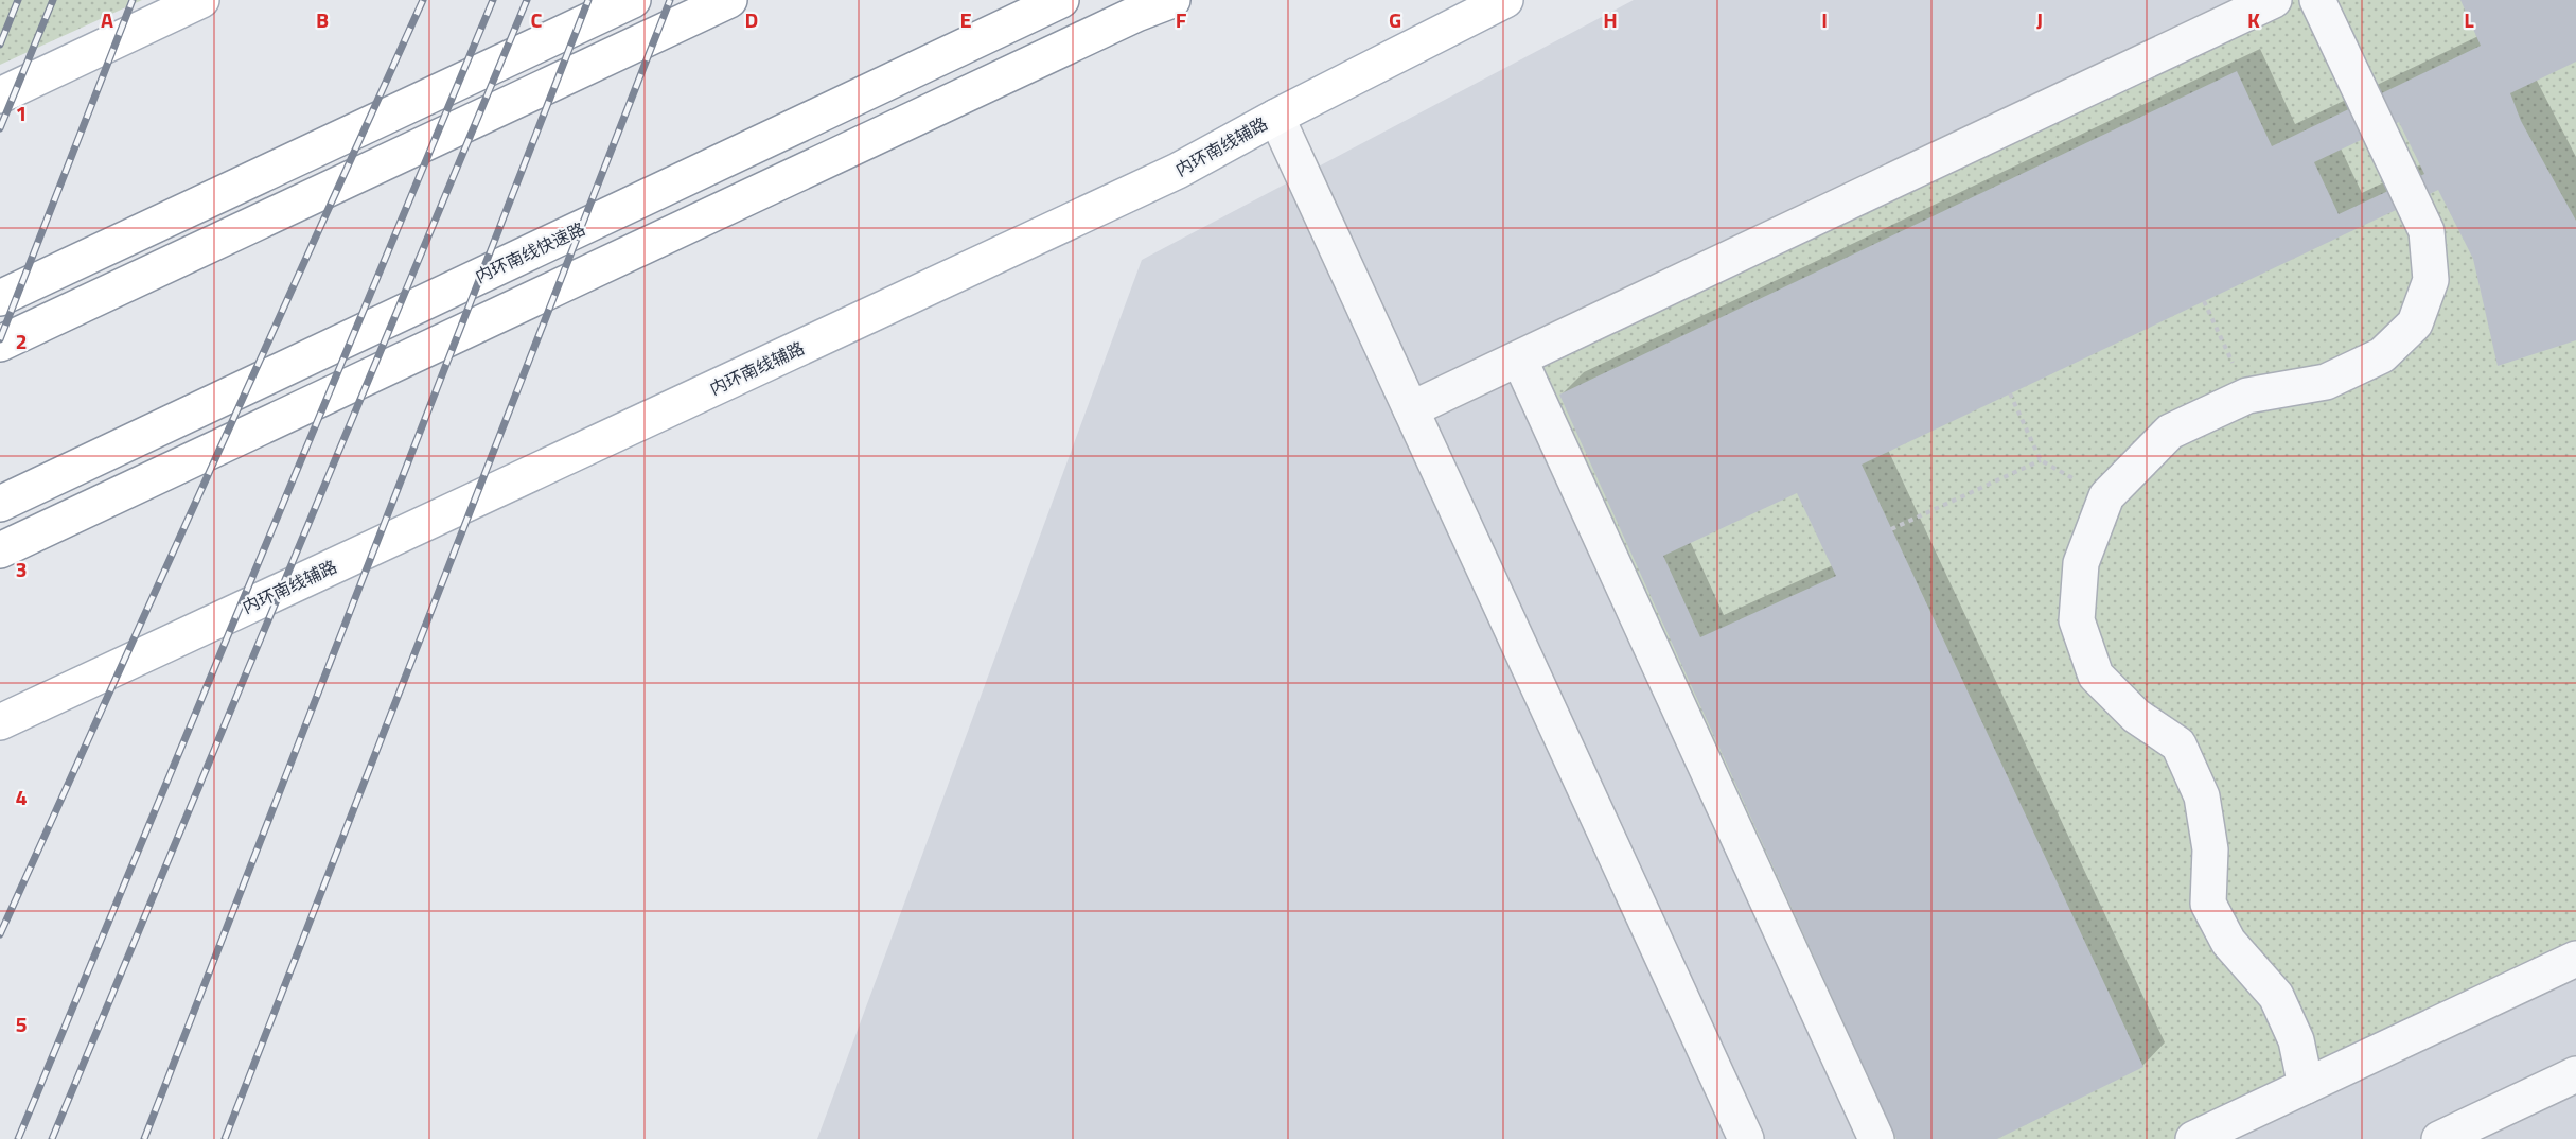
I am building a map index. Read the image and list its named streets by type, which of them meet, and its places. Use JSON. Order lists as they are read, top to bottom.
{
  "streets": {
    "main road": ["内环南线辅路", "内环南线快速路"]
  },
  "grid": {
    "columns": [
      "A",
      "B",
      "C",
      "D",
      "E",
      "F",
      "G",
      "H",
      "I",
      "J",
      "K",
      "L"
    ],
    "rows": [
      "1",
      "2",
      "3",
      "4",
      "5"
    ]
  }
}
